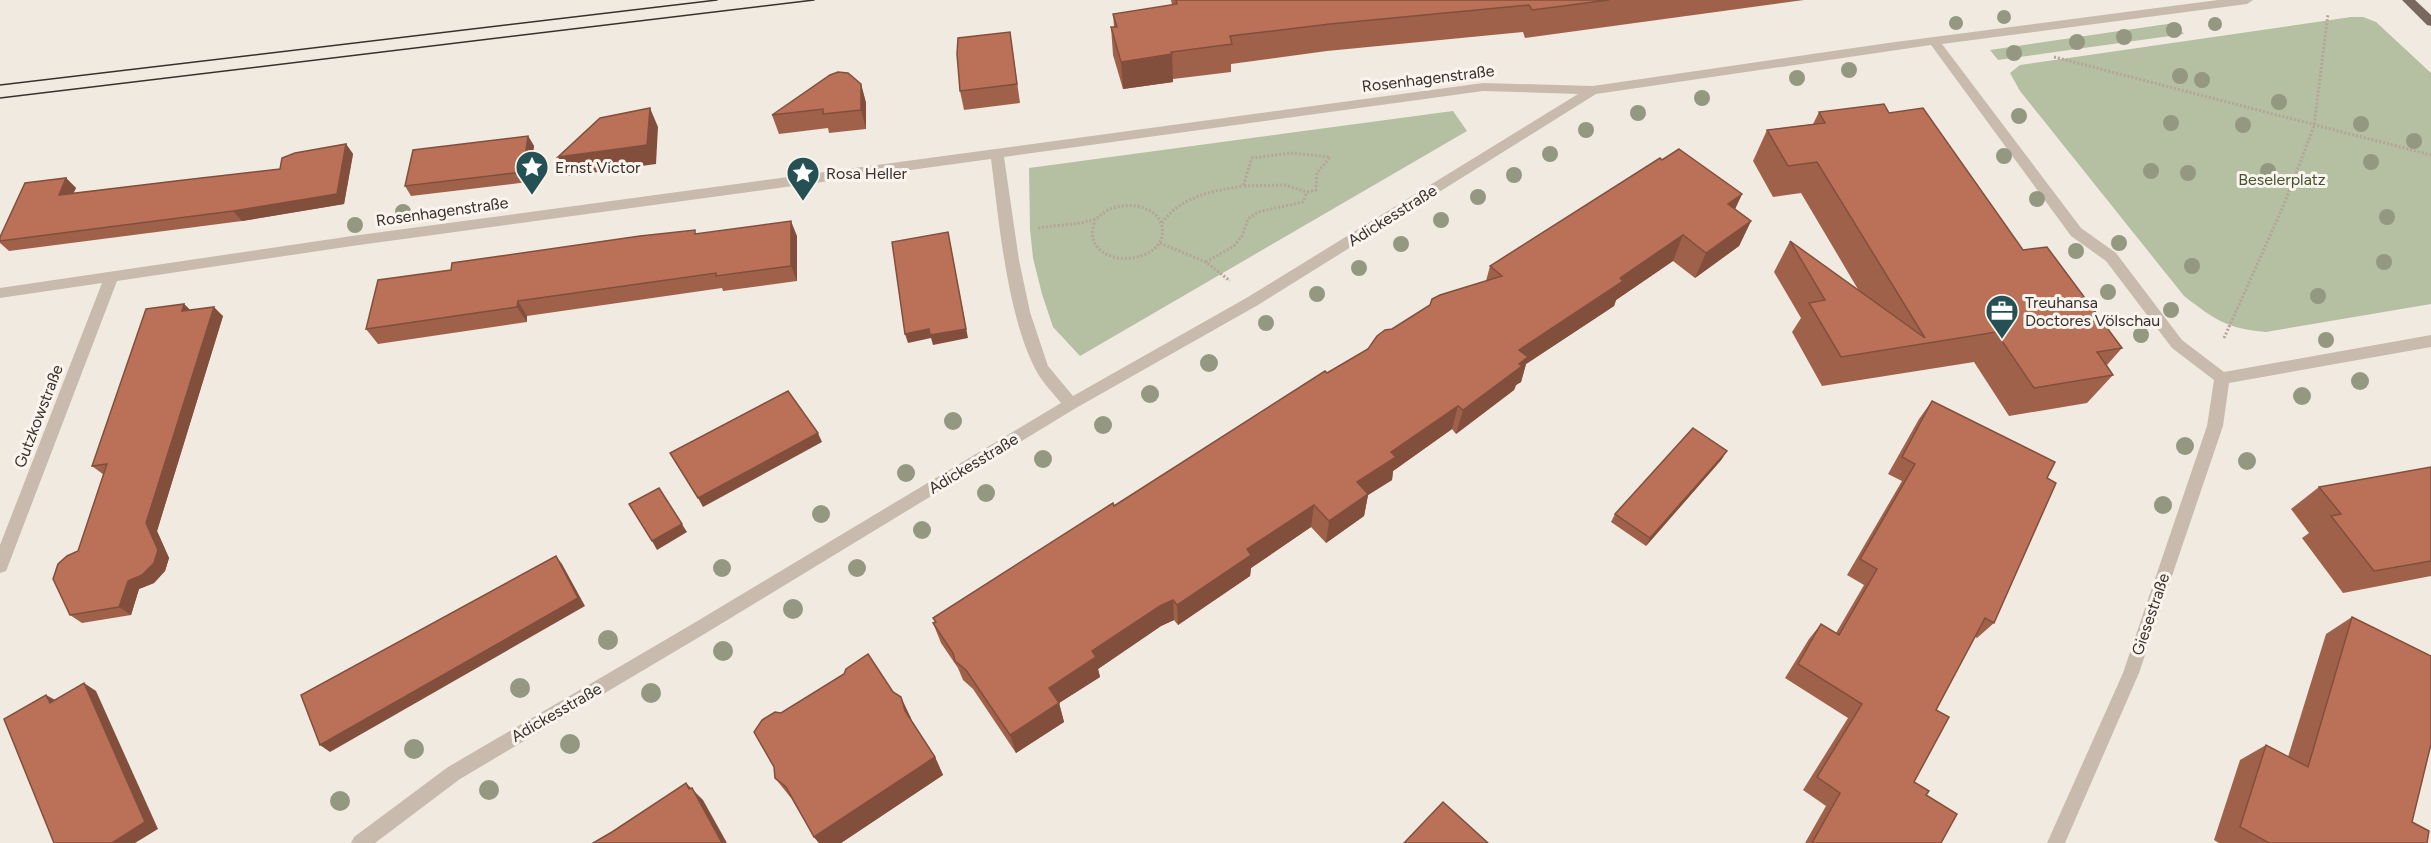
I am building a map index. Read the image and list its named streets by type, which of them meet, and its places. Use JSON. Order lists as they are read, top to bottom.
{
  "streets": {
    "street": [
      "Rosenhagenstraße",
      "Adickesstraße",
      "Gutzkowstraße",
      "Giesestraße"
    ]
  },
  "crossings": [
    ["Rosenhagenstraße", "Adickesstraße"],
    ["Rosenhagenstraße", "Gutzkowstraße"]
  ],
  "parks": ["Beselerplatz"],
  "places": {
    "place": ["Ernst Victor", "Rosa Heller"],
    "office": ["Treuhansa Doctores Völschau"]
  }
}
